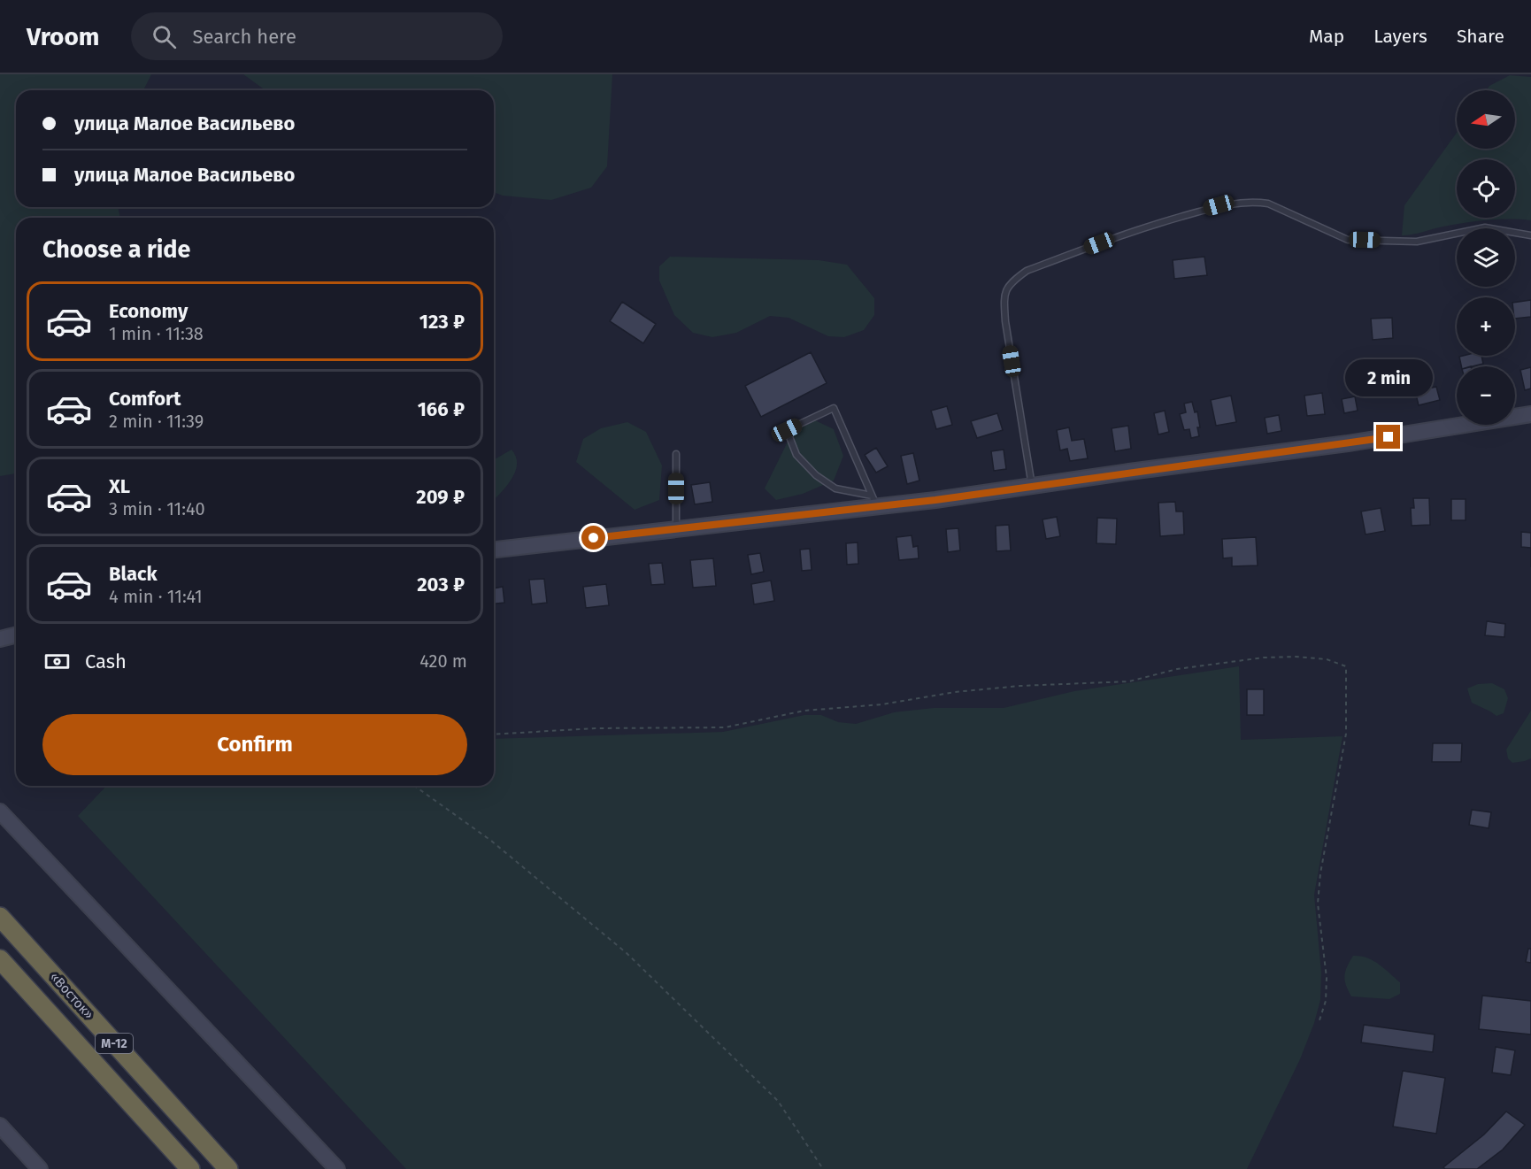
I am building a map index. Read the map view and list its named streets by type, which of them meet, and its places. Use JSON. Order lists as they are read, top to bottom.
{
  "streets": {
    "highway": ["«Восток»", "М-12"]
  },
  "north": "left",
  "page": {
    "header": "Vroom",
    "search": "Search here",
    "nav": ["Map", "Layers", "Share"],
    "map_buttons": ["+", "−"],
    "banner": ["улица Малое Васильево", "улица Малое Васильево"],
    "heading": "Choose a ride",
    "list": [
      {
        "name": "Economy",
        "note": "1 min · 11:38",
        "value": "123 ₽"
      },
      {
        "name": "Comfort",
        "note": "2 min · 11:39",
        "value": "166 ₽"
      },
      {
        "name": "XL",
        "note": "3 min · 11:40",
        "value": "209 ₽"
      },
      {
        "name": "Black",
        "note": "4 min · 11:41",
        "value": "203 ₽"
      }
    ],
    "bubble": "2 min",
    "pay": ["Cash", "420 m"],
    "buttons": "Confirm"
  }
}
